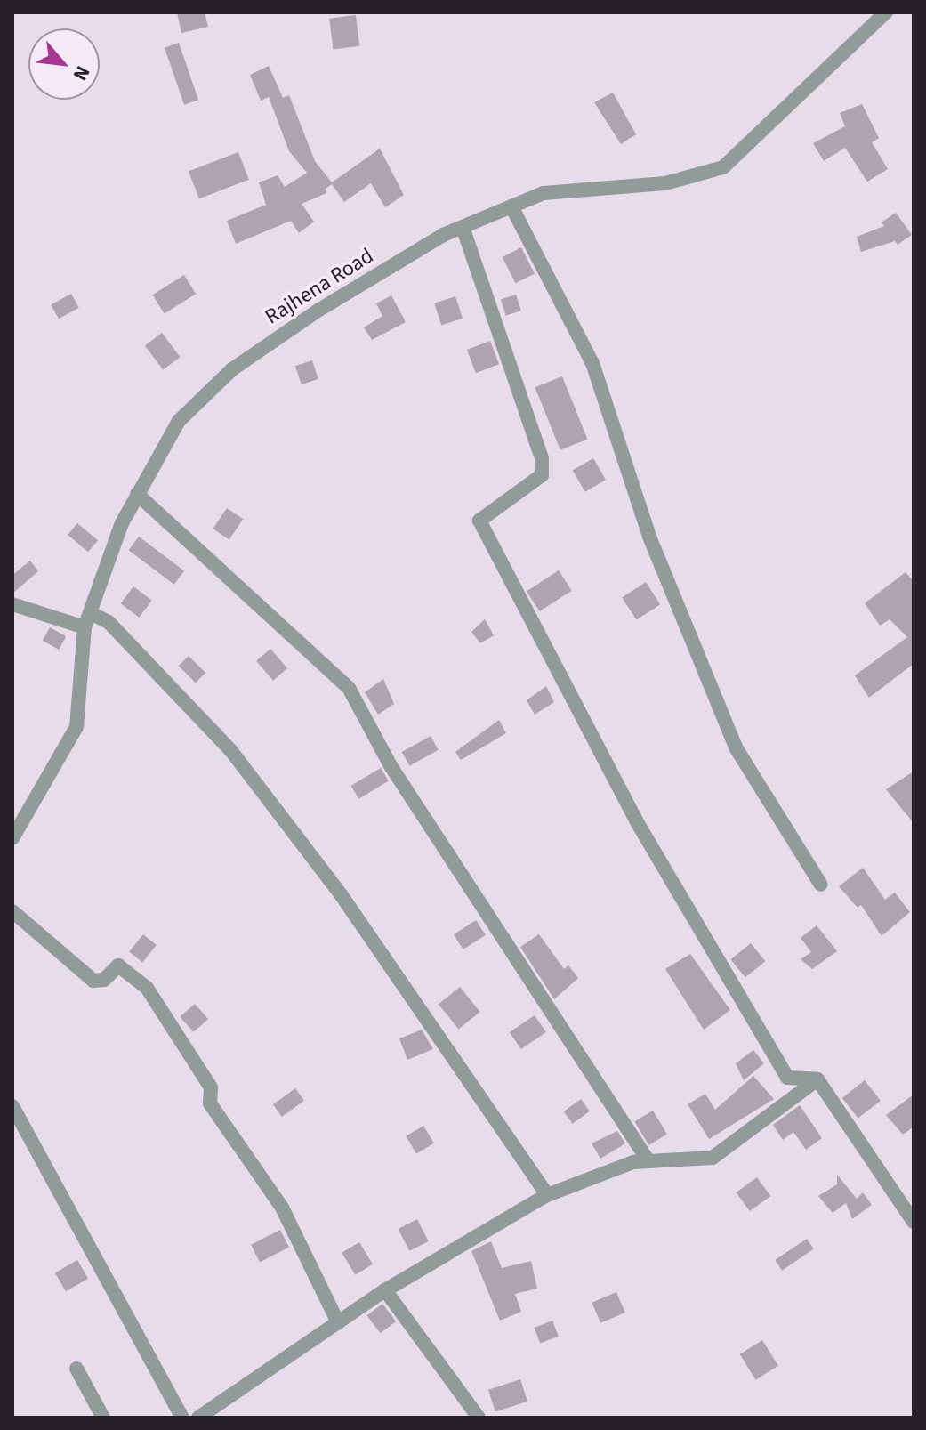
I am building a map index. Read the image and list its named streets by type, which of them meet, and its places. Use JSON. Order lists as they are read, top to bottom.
{
  "streets": {
    "street": ["Rajhena Road"]
  },
  "north": "bottom right"
}
